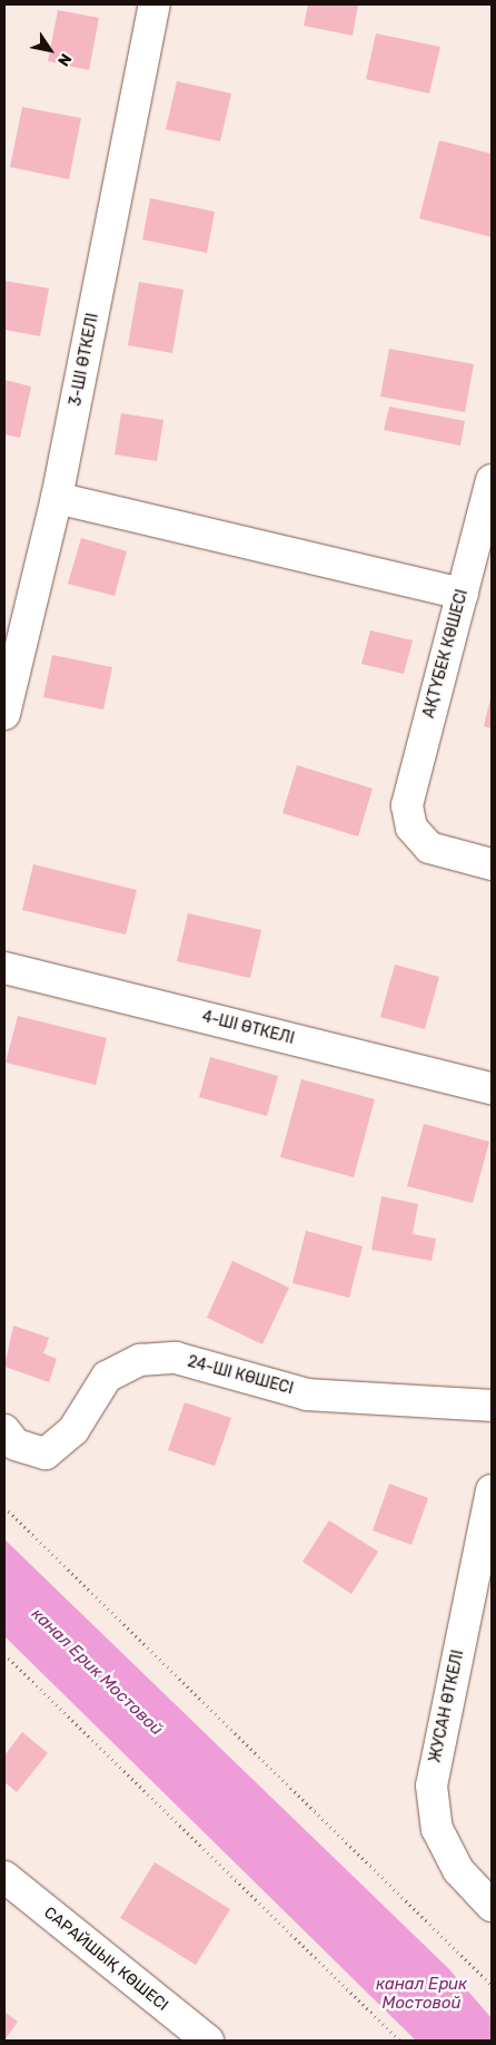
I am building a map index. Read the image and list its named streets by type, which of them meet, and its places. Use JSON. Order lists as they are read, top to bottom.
{
  "streets": {
    "street": [
      "3-ШI ӨТКЕЛI",
      "АҚТҮБЕК КӨШЕСI",
      "4-ШI ӨТКЕЛI",
      "24-ШІ КӨШЕСI",
      "ЖУСАН ӨТКЕЛІ",
      "САРАЙШЫҚ КӨШЕСІ"
    ]
  },
  "water": ["канал Ерик Мостовой"],
  "north": "bottom right"
}
